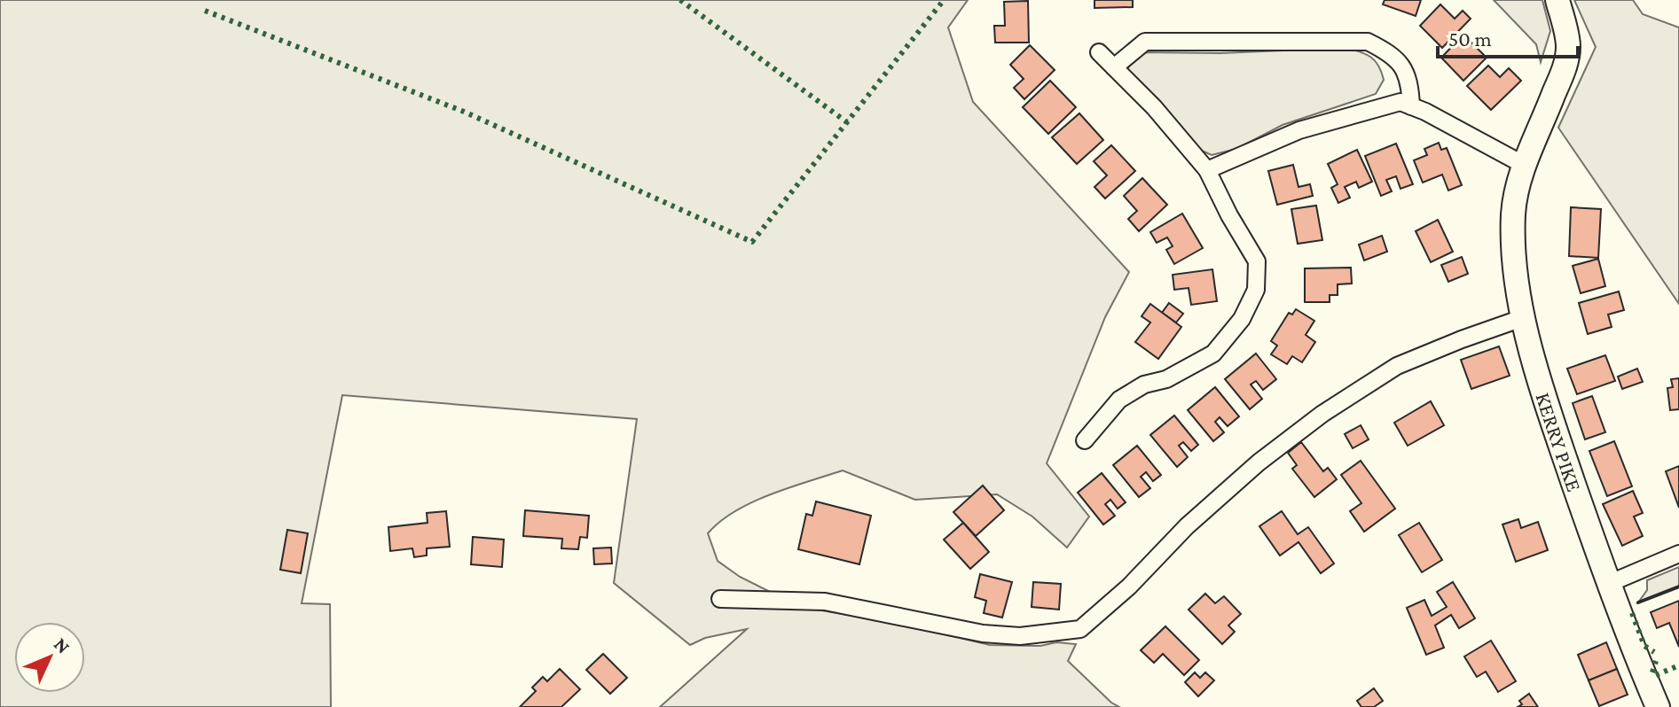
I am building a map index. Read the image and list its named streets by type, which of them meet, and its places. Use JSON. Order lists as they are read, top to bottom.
{
  "streets": {
    "street": ["KERRY PIKE"]
  },
  "scale_bar": "50 m",
  "north": "top right"
}
